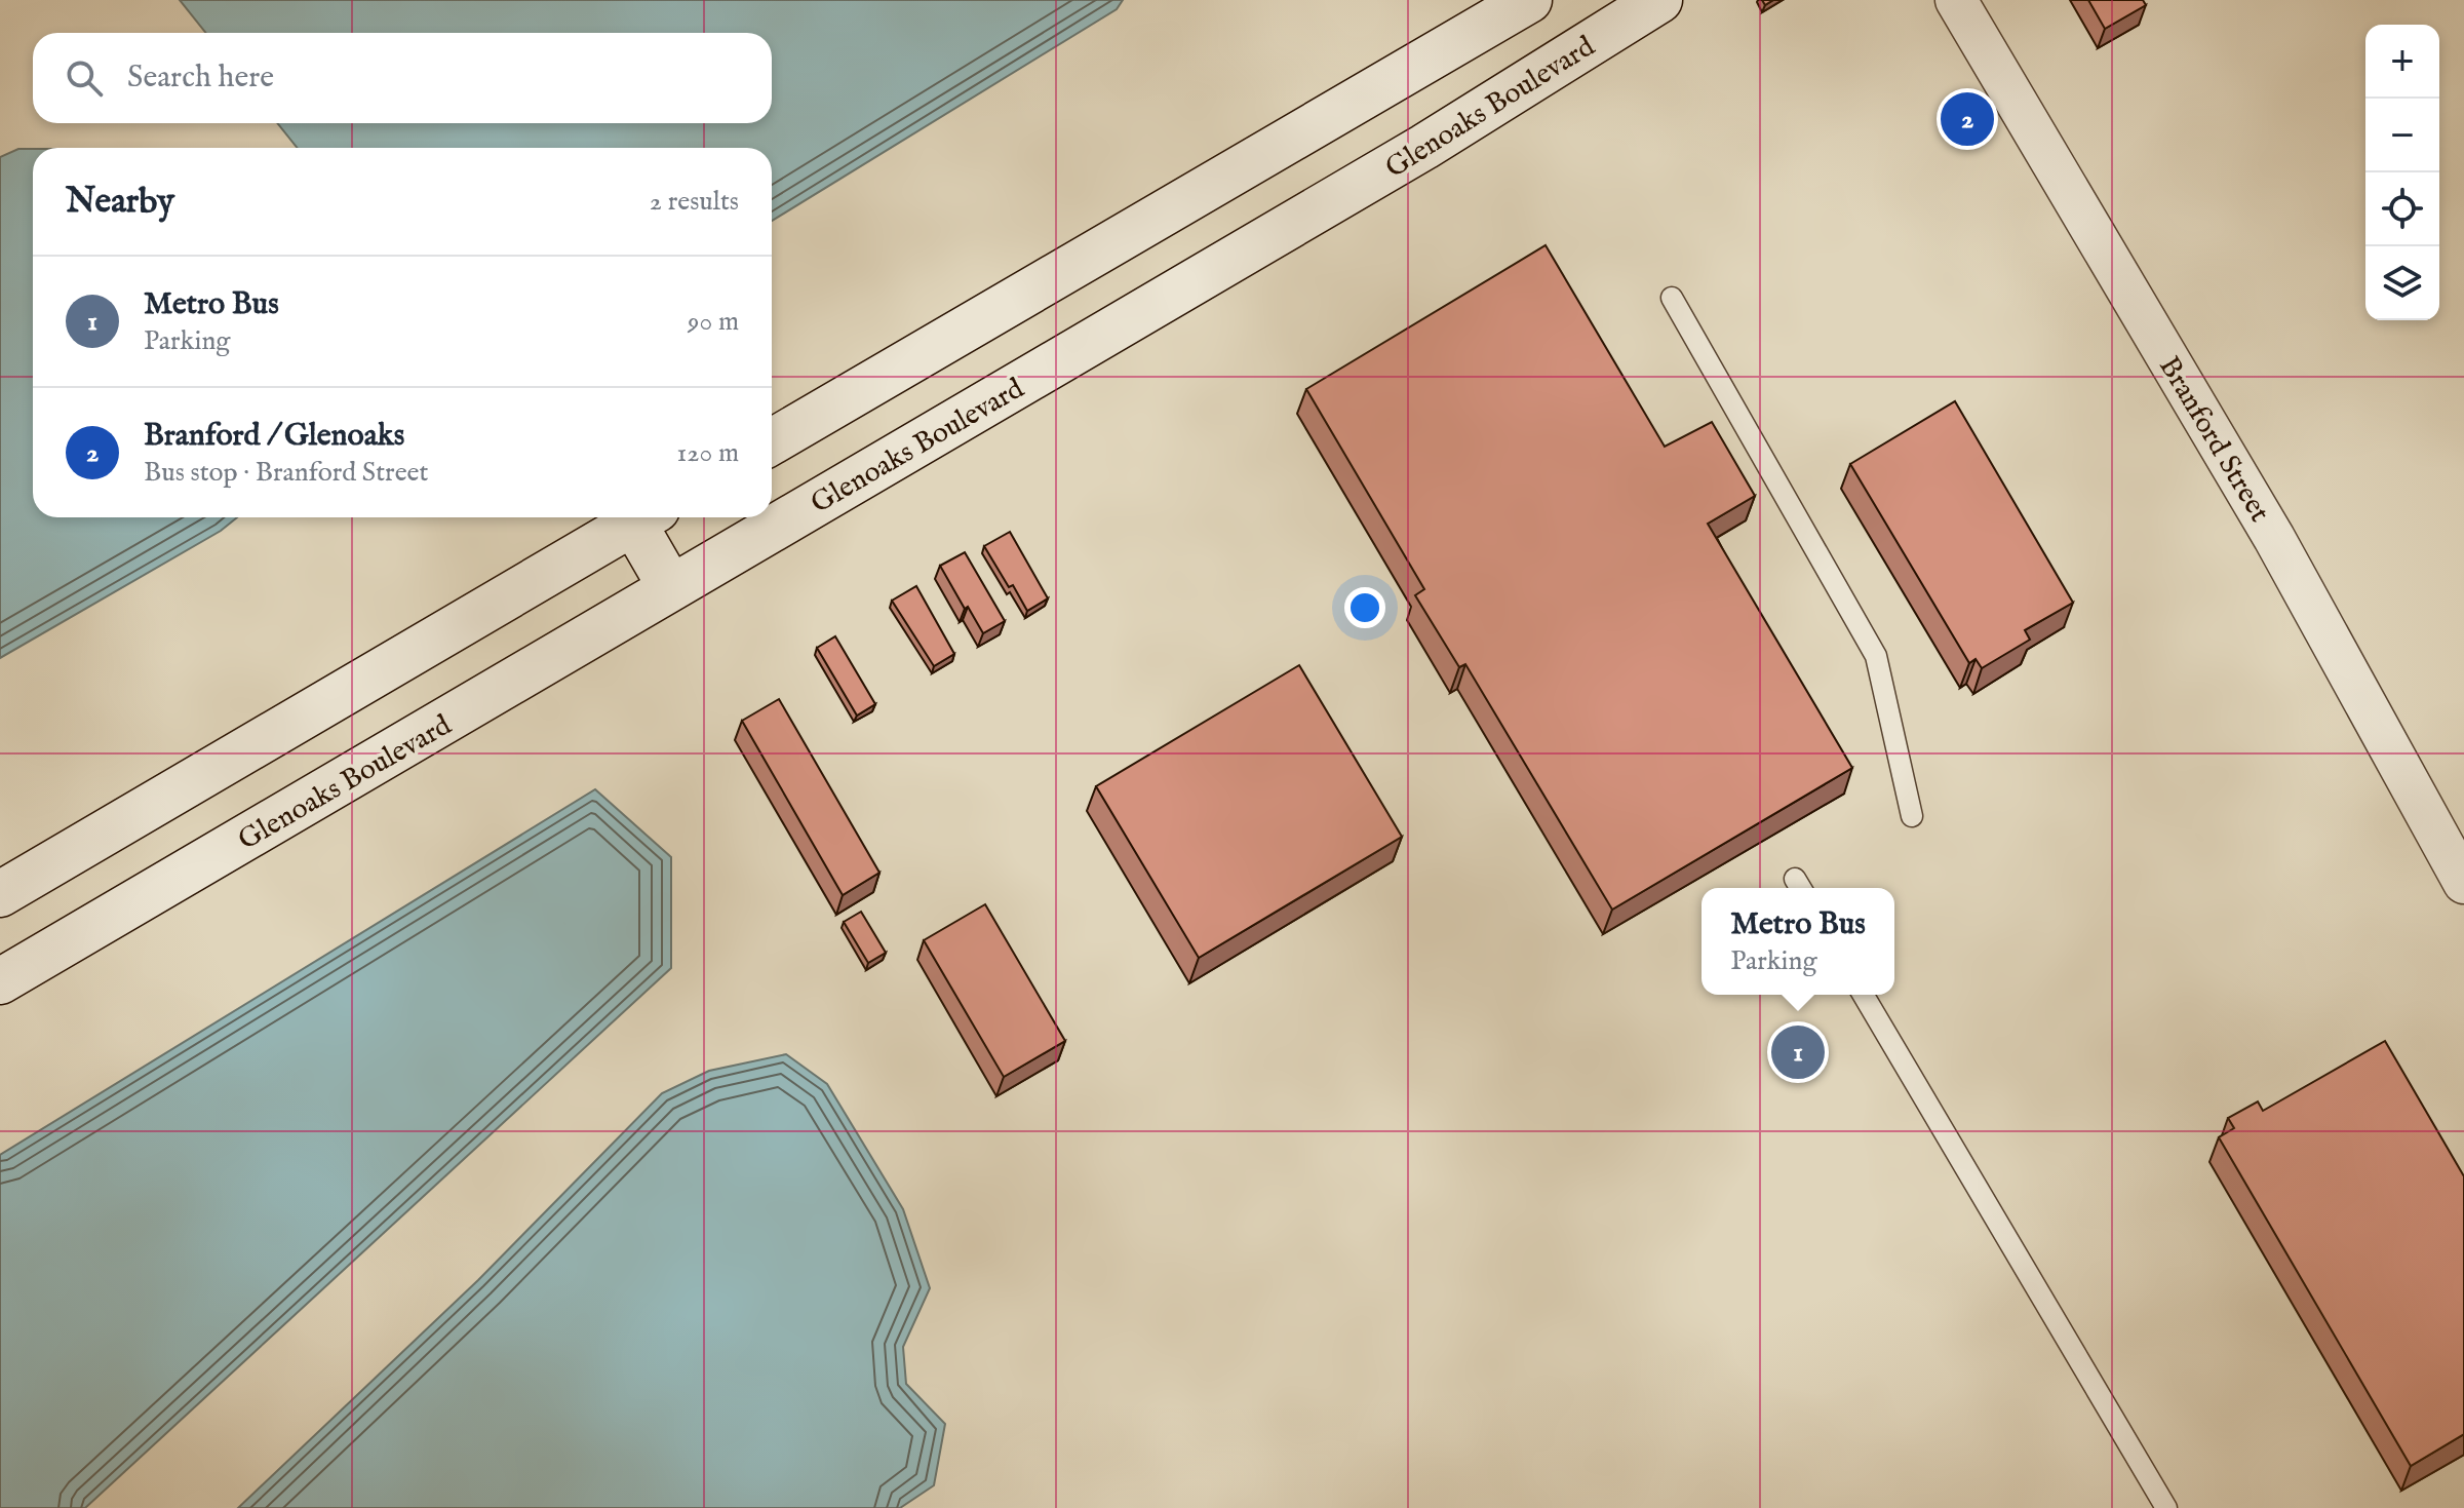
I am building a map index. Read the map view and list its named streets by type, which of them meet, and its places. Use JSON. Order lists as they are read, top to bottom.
{
  "streets": {
    "main road": ["Glenoaks Boulevard"],
    "street": ["Branford Street"]
  },
  "page": {
    "map_buttons": ["+", "−"],
    "search": "Search here",
    "pins": ["2", "1"],
    "heading": ["Nearby", "2 results"],
    "list": [
      {
        "mark": "1",
        "name": "Metro Bus",
        "note": "Parking",
        "value": "90 m"
      },
      {
        "mark": "2",
        "name": "Branford / Glenoaks",
        "note": "Bus stop · Branford Street",
        "value": "120 m"
      }
    ],
    "popup": ["Metro Bus", "Parking"]
  }
}
